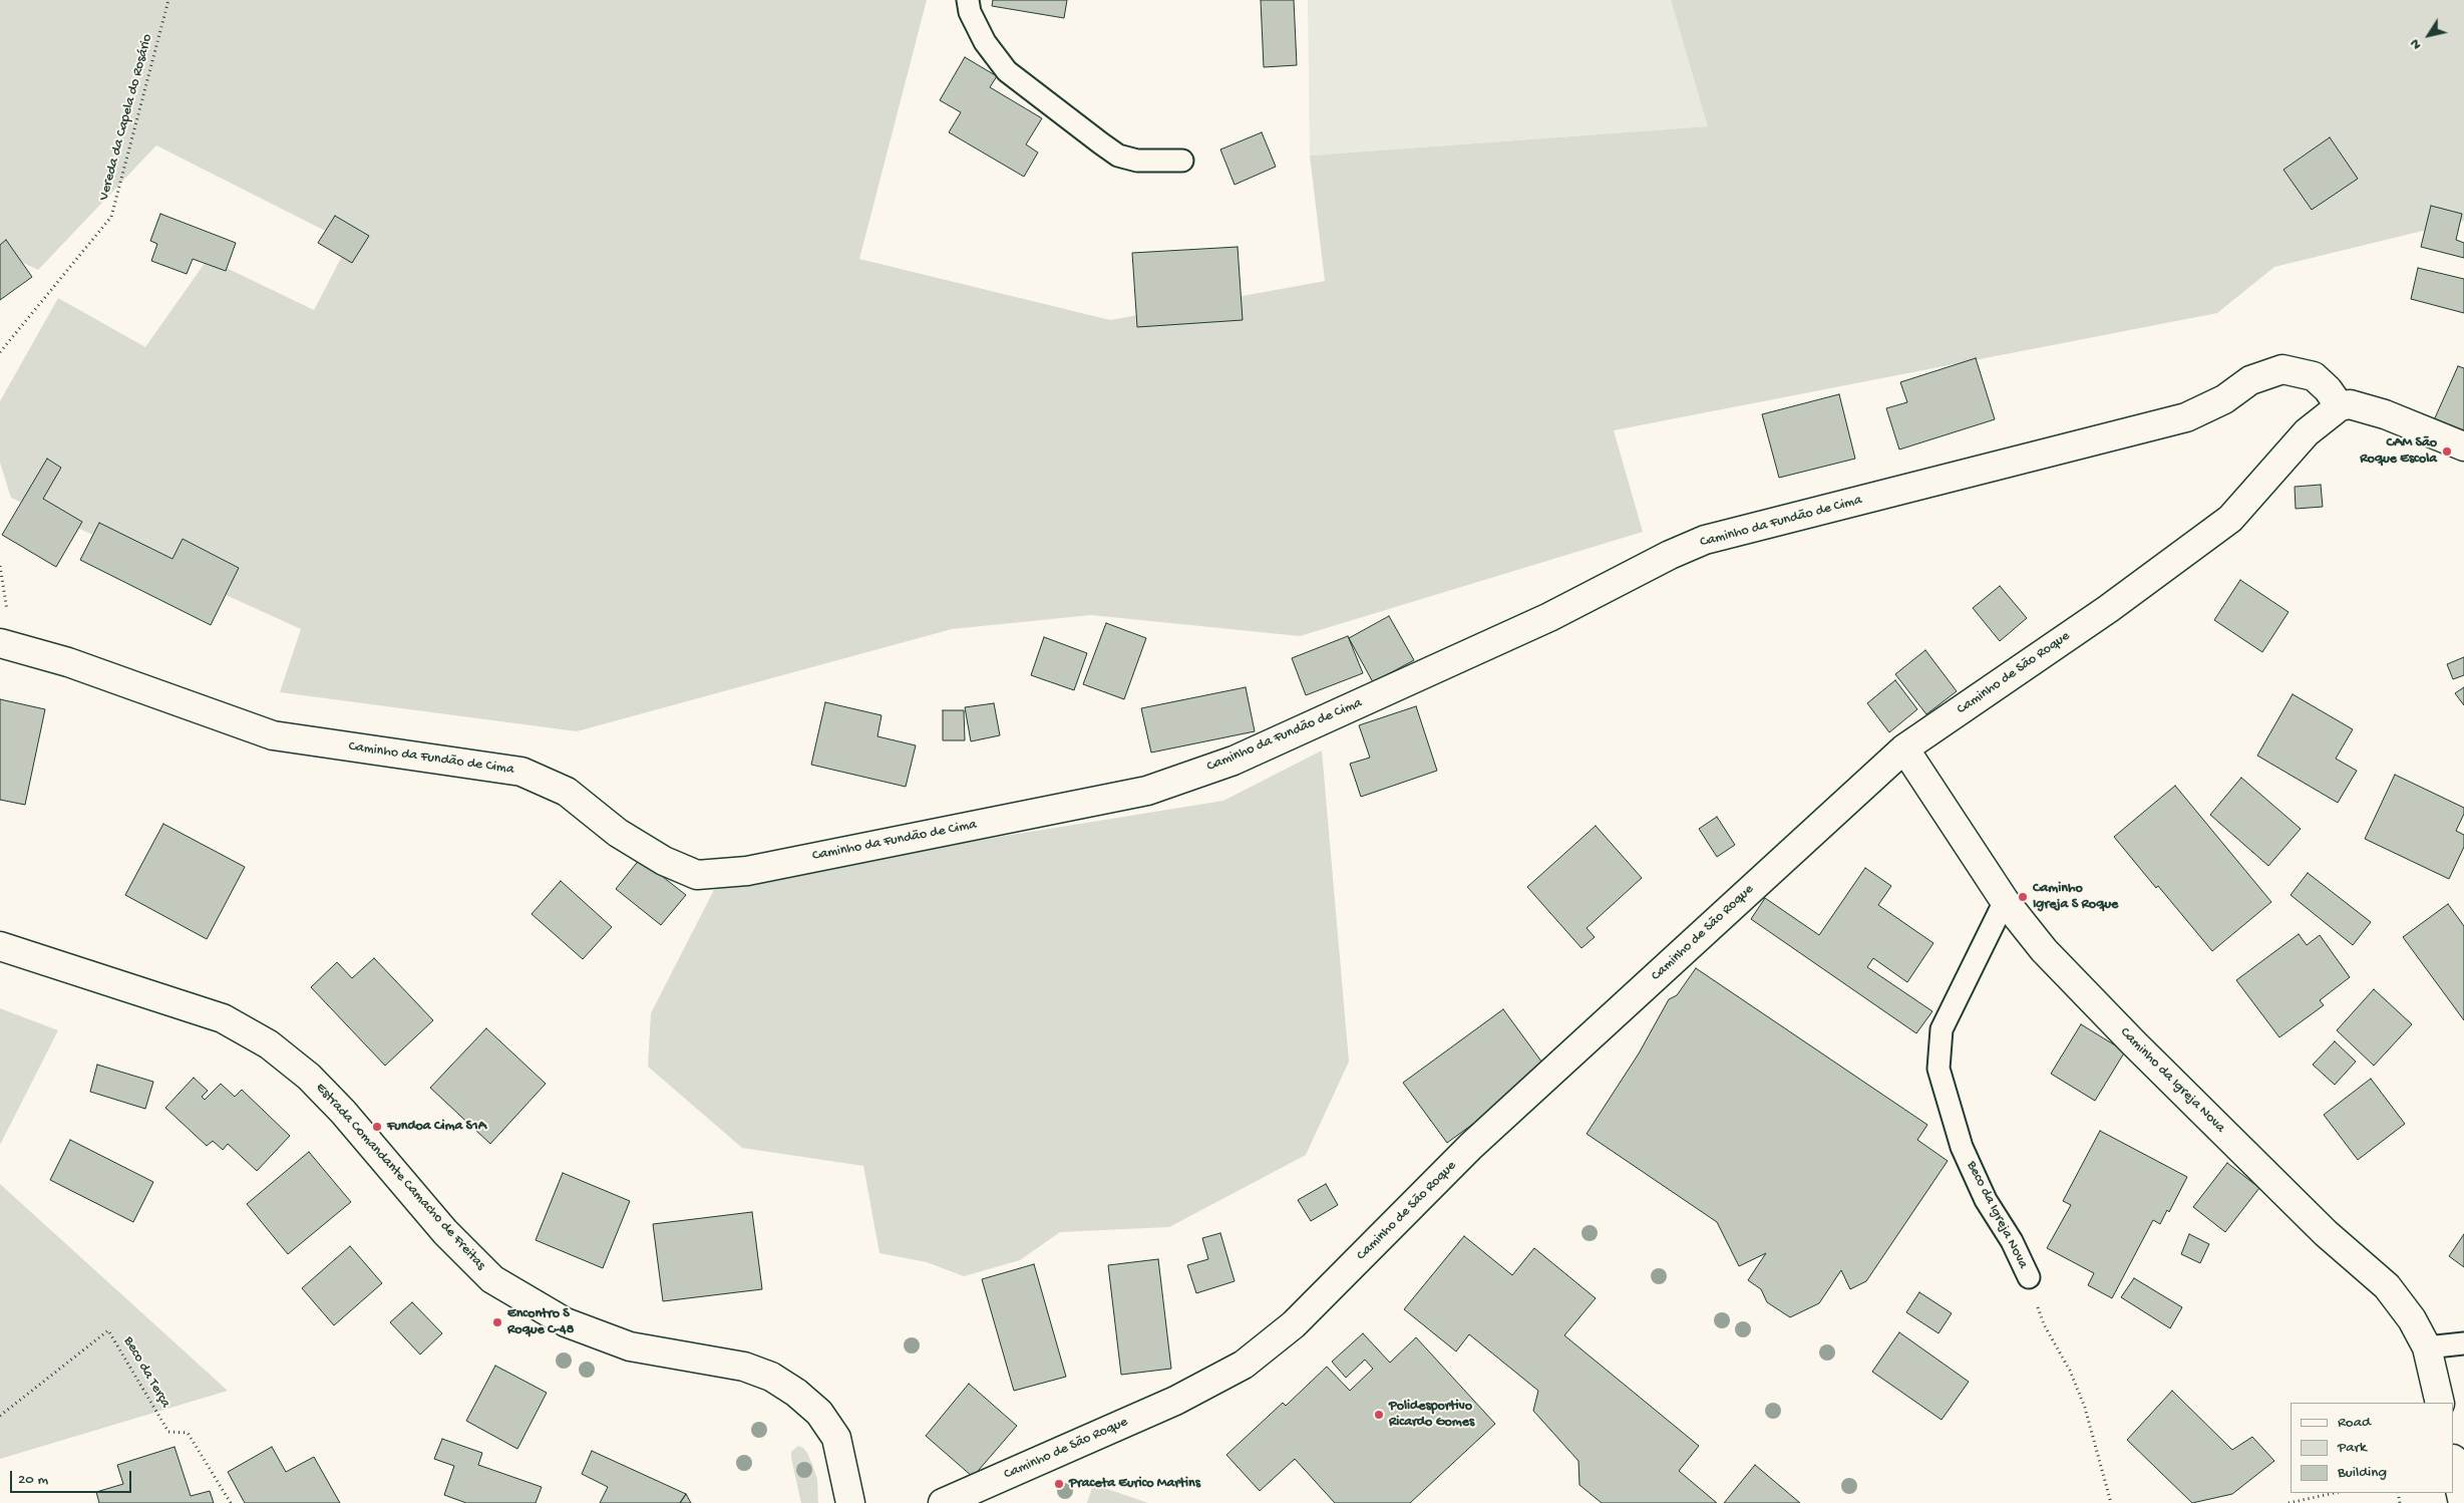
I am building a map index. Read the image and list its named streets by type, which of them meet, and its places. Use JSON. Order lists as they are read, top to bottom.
{
  "streets": {
    "street": [
      "Caminho da Fundão de Cima",
      "Caminho de São Roque",
      "Caminho da Igreja Nova",
      "Estrada Comandante Camacho de Freitas"
    ],
    "lane": ["Beco da Igreja Nova"],
    "path": ["Vereda da Capela do Rosário", "Beco da Terça"]
  },
  "crossings": [
    ["Caminho da Fundão de Cima", "Caminho de São Roque"],
    ["Caminho de São Roque", "Caminho da Igreja Nova"],
    ["Caminho da Igreja Nova", "Beco da Igreja Nova"]
  ],
  "places": [
    "CAM São Roque Escola",
    "Caminho Igreja S Roque",
    "Fundoa Cima S1A",
    "Encontro S Roque C-48",
    "Polidesportivo Ricardo Gomes",
    "Praceta Eurico Martins"
  ],
  "legend": ["Road", "Park", "Building"],
  "scale_bar": "20 m",
  "north": "bottom left"
}
